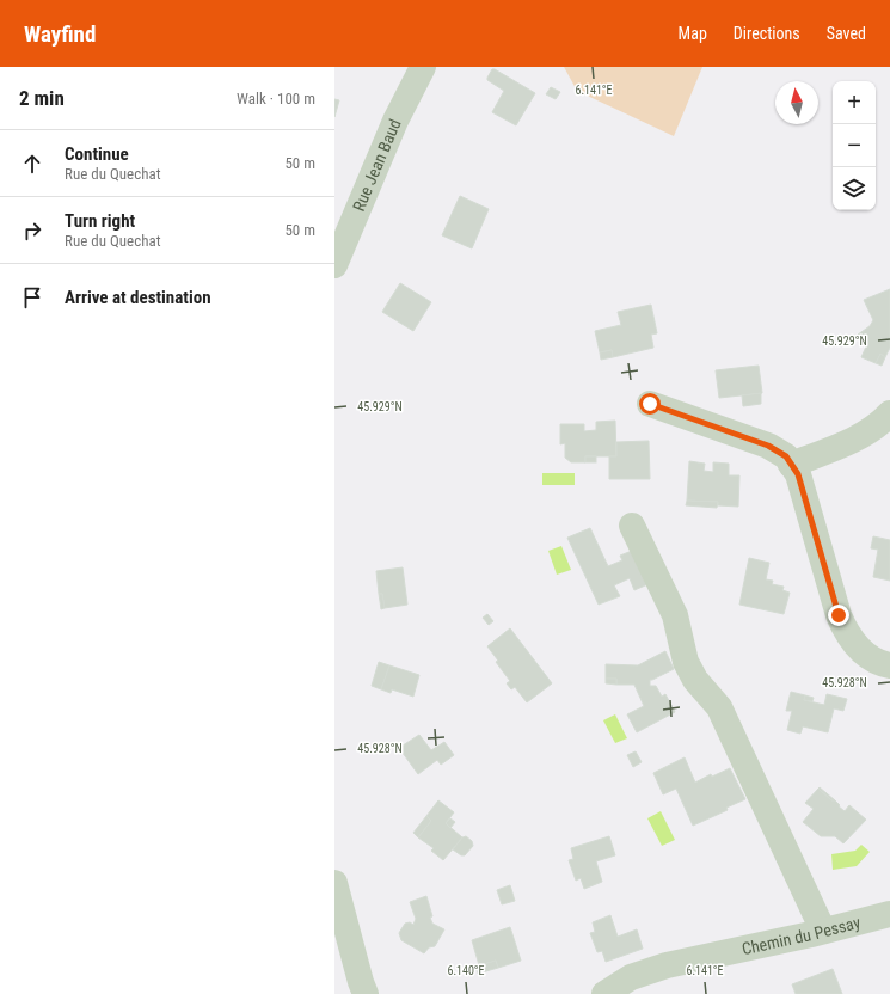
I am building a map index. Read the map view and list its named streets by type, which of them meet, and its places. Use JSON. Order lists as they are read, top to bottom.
{
  "streets": {
    "street": ["Rue Jean Baud", "Chemin du Pessay"]
  },
  "north": "top",
  "page": {
    "header": "Wayfind",
    "nav": ["Map", "Directions", "Saved"],
    "heading": ["2 min", "Walk · 100 m"],
    "map_buttons": ["+", "−"],
    "list": [
      ["Continue", "Rue du Quechat", "50 m"],
      ["Turn right", "Rue du Quechat", "50 m"],
      "Arrive at destination"
    ]
  },
  "coordinates": [
    "6.141°E",
    "45.929°N",
    "45.928°N",
    "6.140°E"
  ]
}
